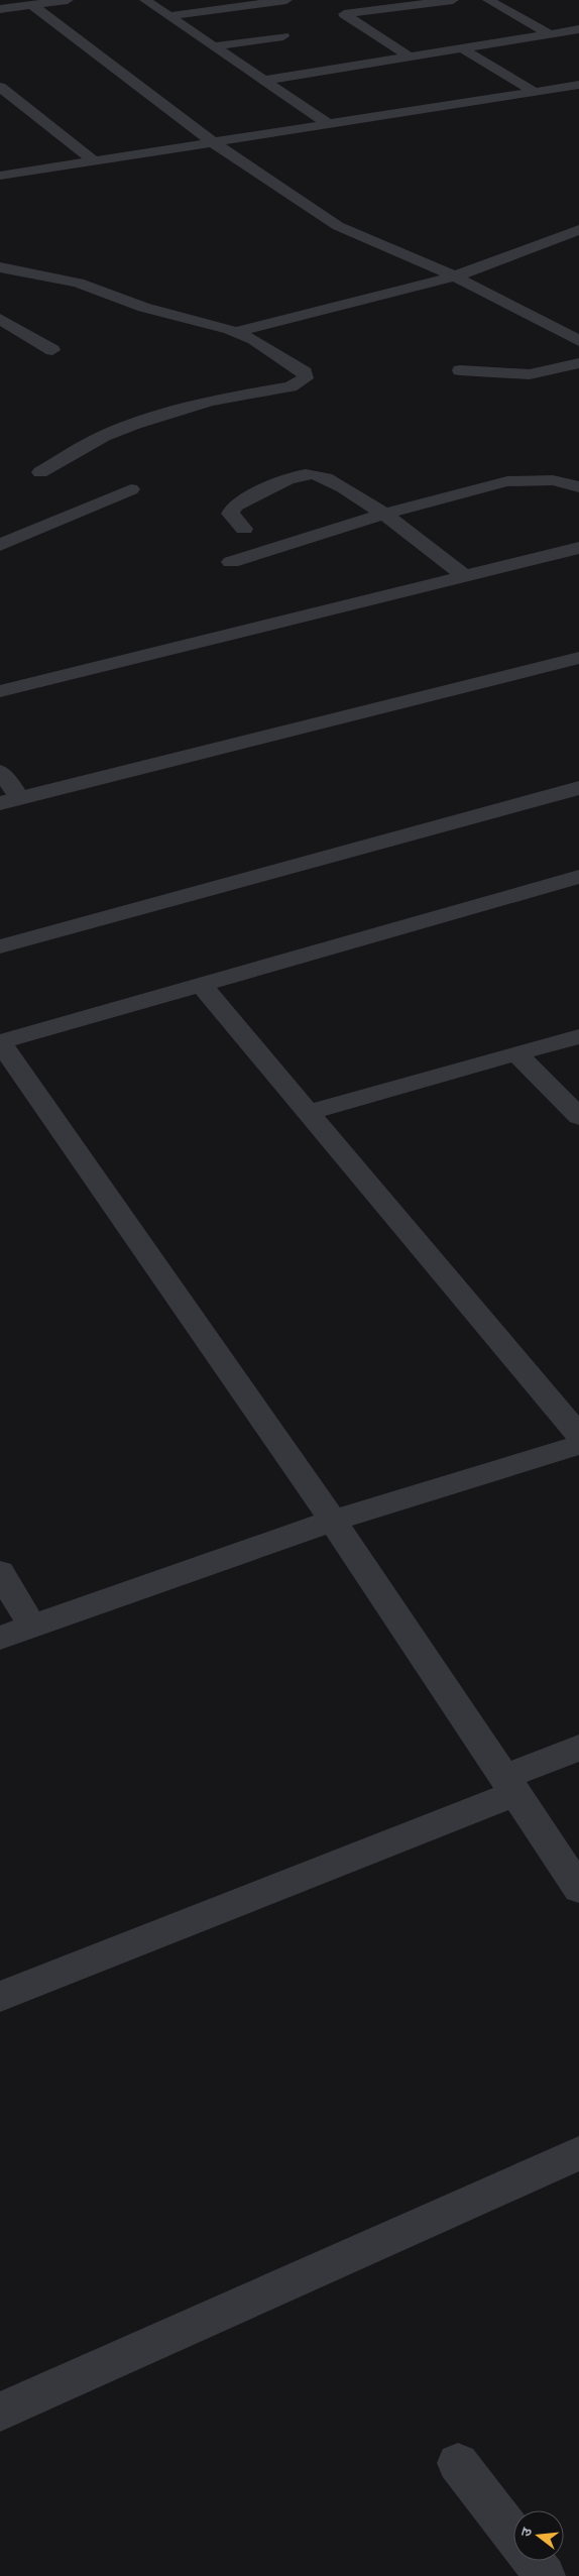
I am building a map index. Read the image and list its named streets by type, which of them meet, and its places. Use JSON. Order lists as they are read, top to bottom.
{
  "north": "left"
}
